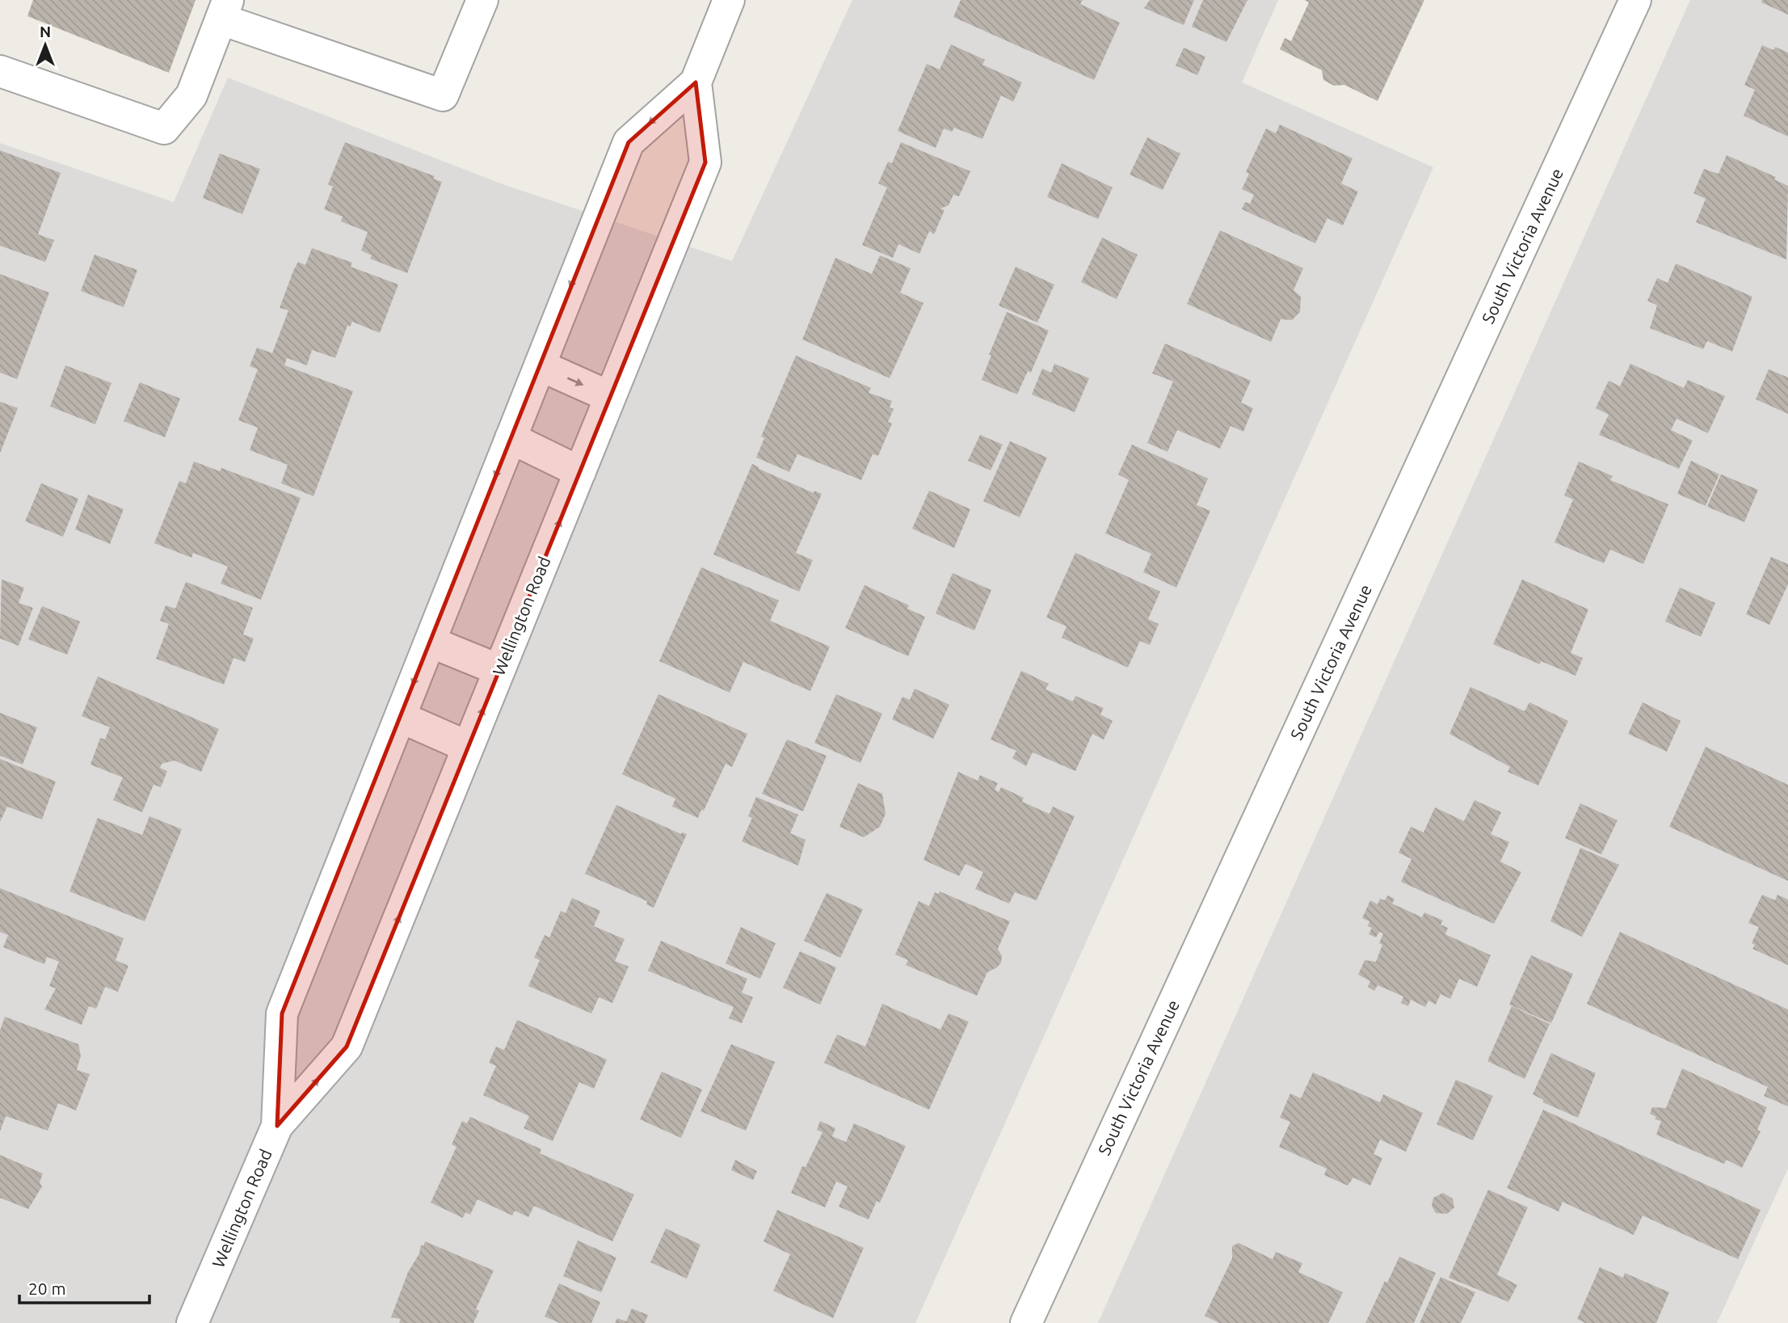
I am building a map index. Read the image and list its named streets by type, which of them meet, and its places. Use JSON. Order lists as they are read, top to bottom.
{
  "streets": {
    "street": ["South Victoria Avenue", "Wellington Road"]
  },
  "scale_bar": "20 m",
  "north": "top"
}
